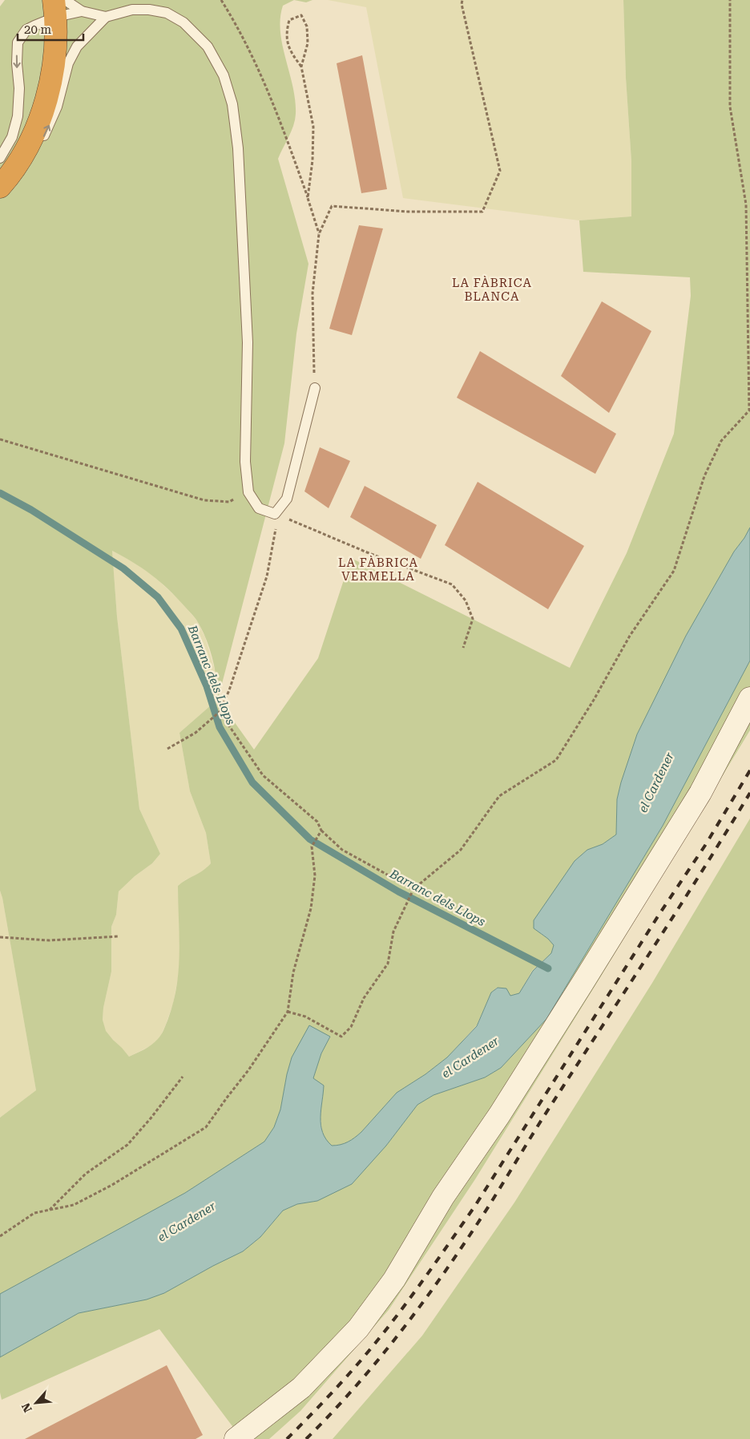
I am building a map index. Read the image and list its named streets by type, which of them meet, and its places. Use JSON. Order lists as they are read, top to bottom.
{
  "districts": ["LA FÀBRICA BLANCA", "LA FÀBRICA VERMELLA"],
  "water": ["Barranc dels Llops", "el Cardener"],
  "scale_bar": "20 m",
  "north": "bottom left"
}
